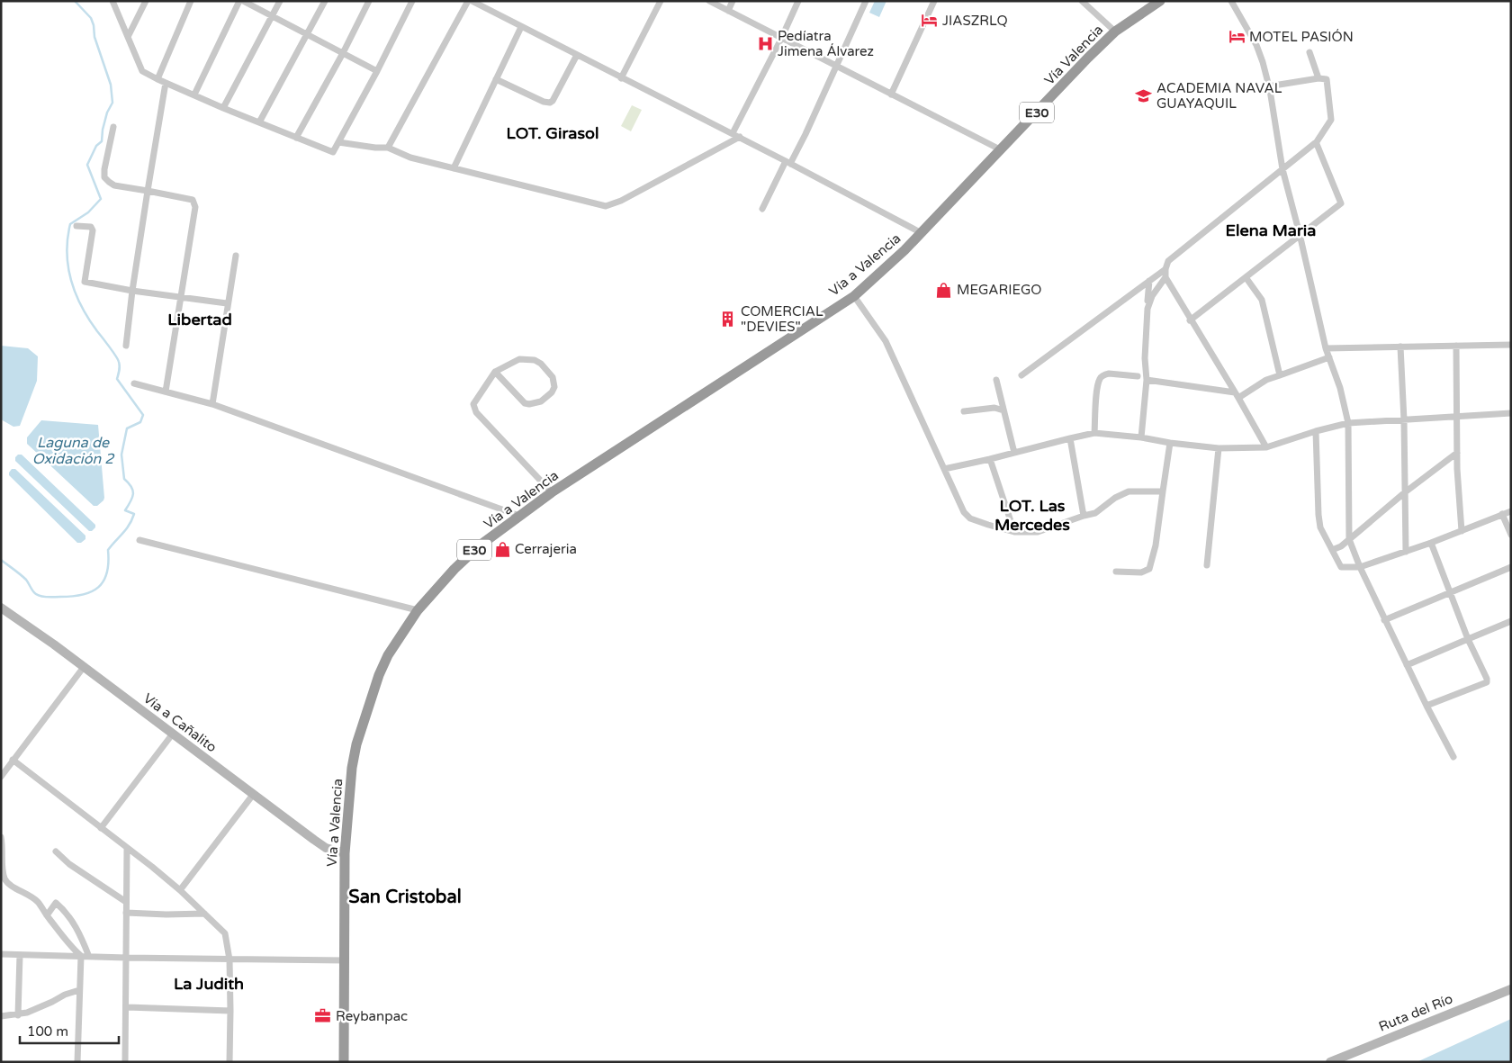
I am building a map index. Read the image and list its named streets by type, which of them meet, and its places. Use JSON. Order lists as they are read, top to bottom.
{
  "streets": {
    "highway": ["Vía Valencia", "E30", "Vía a Valencia"],
    "main road": ["Vía a Cañalito", "Ruta del Río"]
  },
  "crossings": [
    ["Vía Valencia", "Vía a Valencia"],
    ["Vía a Valencia", "Vía a Cañalito"]
  ],
  "districts": [
    "LOT. Girasol",
    "Elena Maria",
    "Libertad",
    "LOT. Las Mercedes",
    "San Cristobal",
    "La Judith"
  ],
  "water": ["Laguna de Oxidación 2"],
  "places": {
    "hotel": ["JIASZRLQ", "MOTEL PASIÓN"],
    "hospital": ["Pedíatra Jimena Álvarez"],
    "school or university": ["ACADEMIA NAVAL GUAYAQUIL"],
    "shop": ["MEGARIEGO", "Cerrajeria"],
    "building": ["COMERCIAL \"DEVIES\""],
    "office": ["Reybanpac"]
  },
  "scale_bar": "100 m"
}
